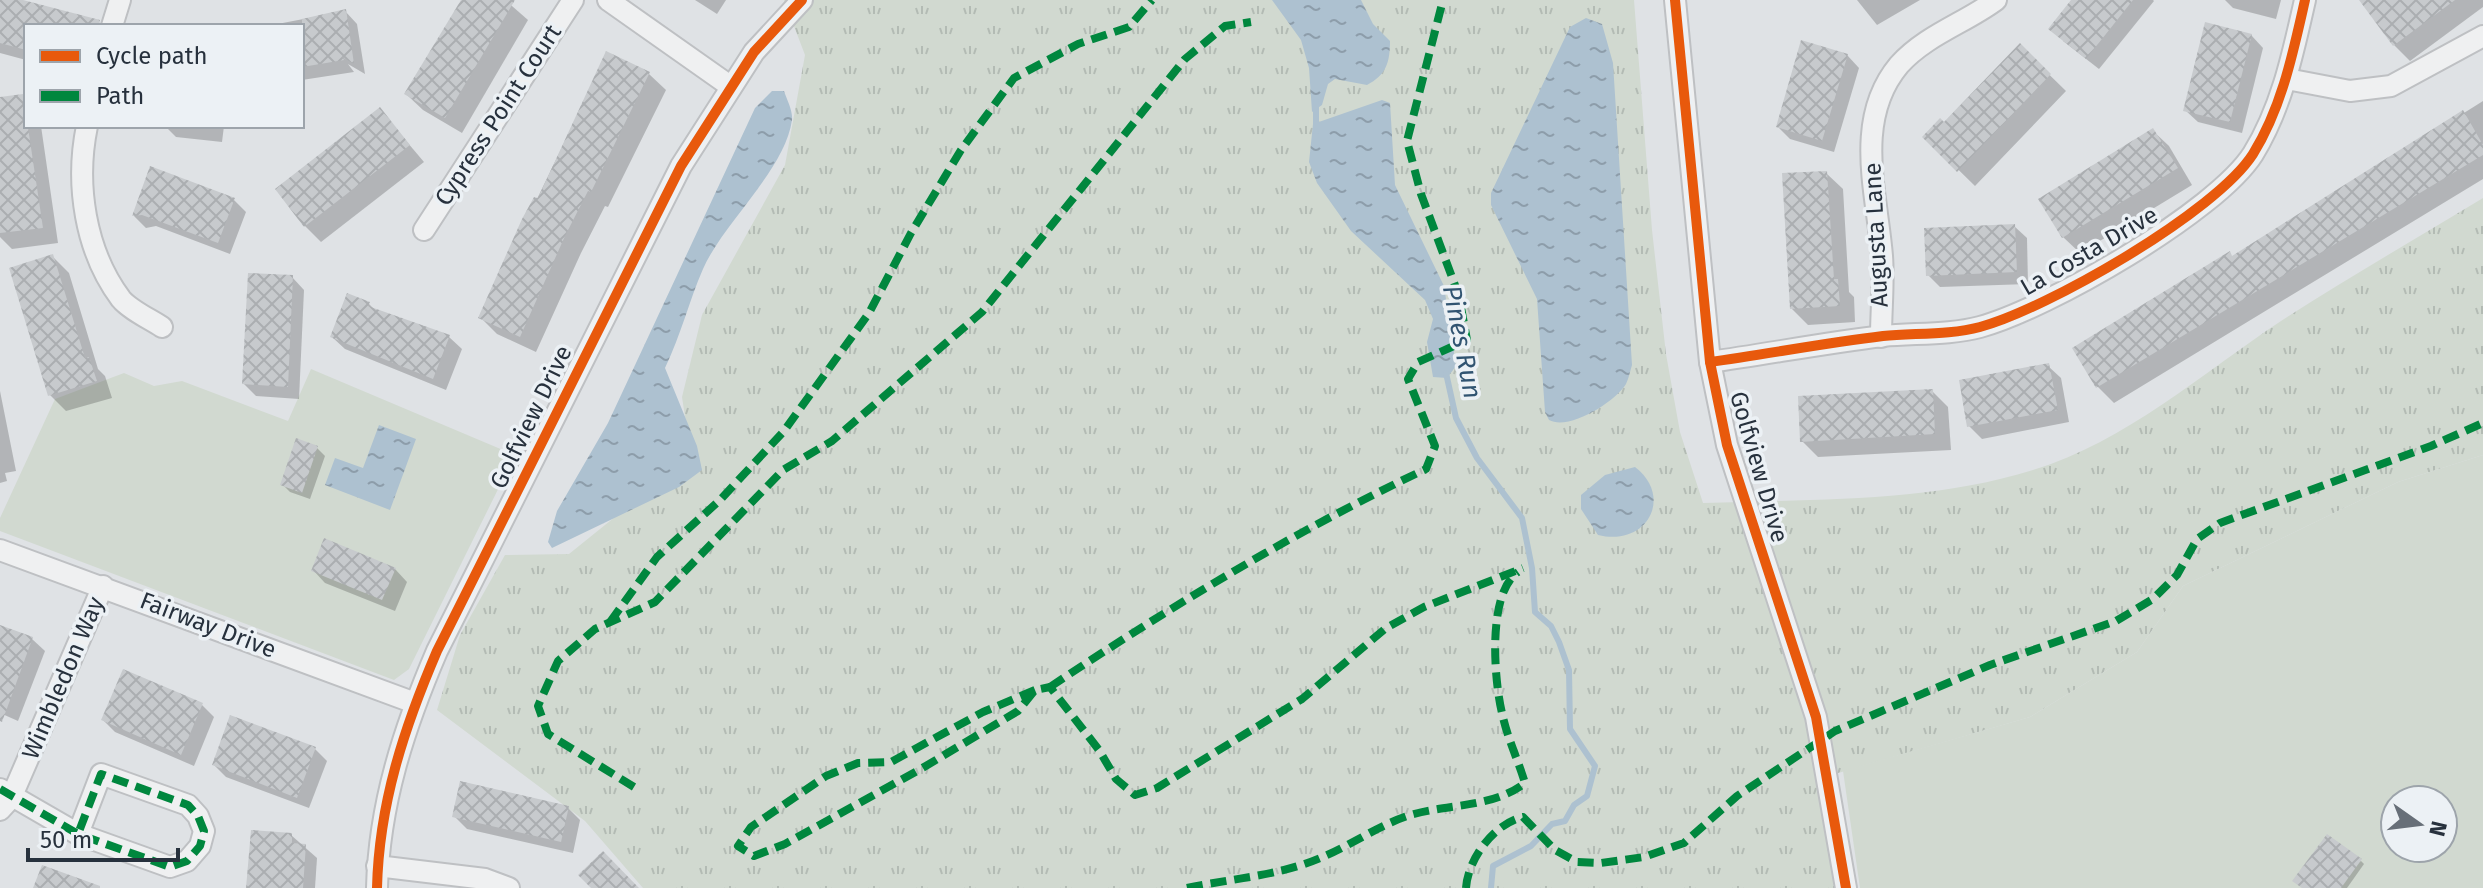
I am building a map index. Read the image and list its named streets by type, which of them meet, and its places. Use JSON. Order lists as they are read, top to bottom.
{
  "streets": {
    "street": [
      "Cypress Point Court",
      "Augusta Lane",
      "La Costa Drive",
      "Golfview Drive",
      "Fairway Drive",
      "Wimbledon Way"
    ]
  },
  "crossings": [
    ["Augusta Lane", "La Costa Drive"],
    ["La Costa Drive", "Golfview Drive"],
    ["Golfview Drive", "Fairway Drive"],
    ["Fairway Drive", "Wimbledon Way"]
  ],
  "water": ["Pines Run"],
  "legend": ["Cycle path", "Path"],
  "scale_bar": "50 m",
  "north": "right"
}
